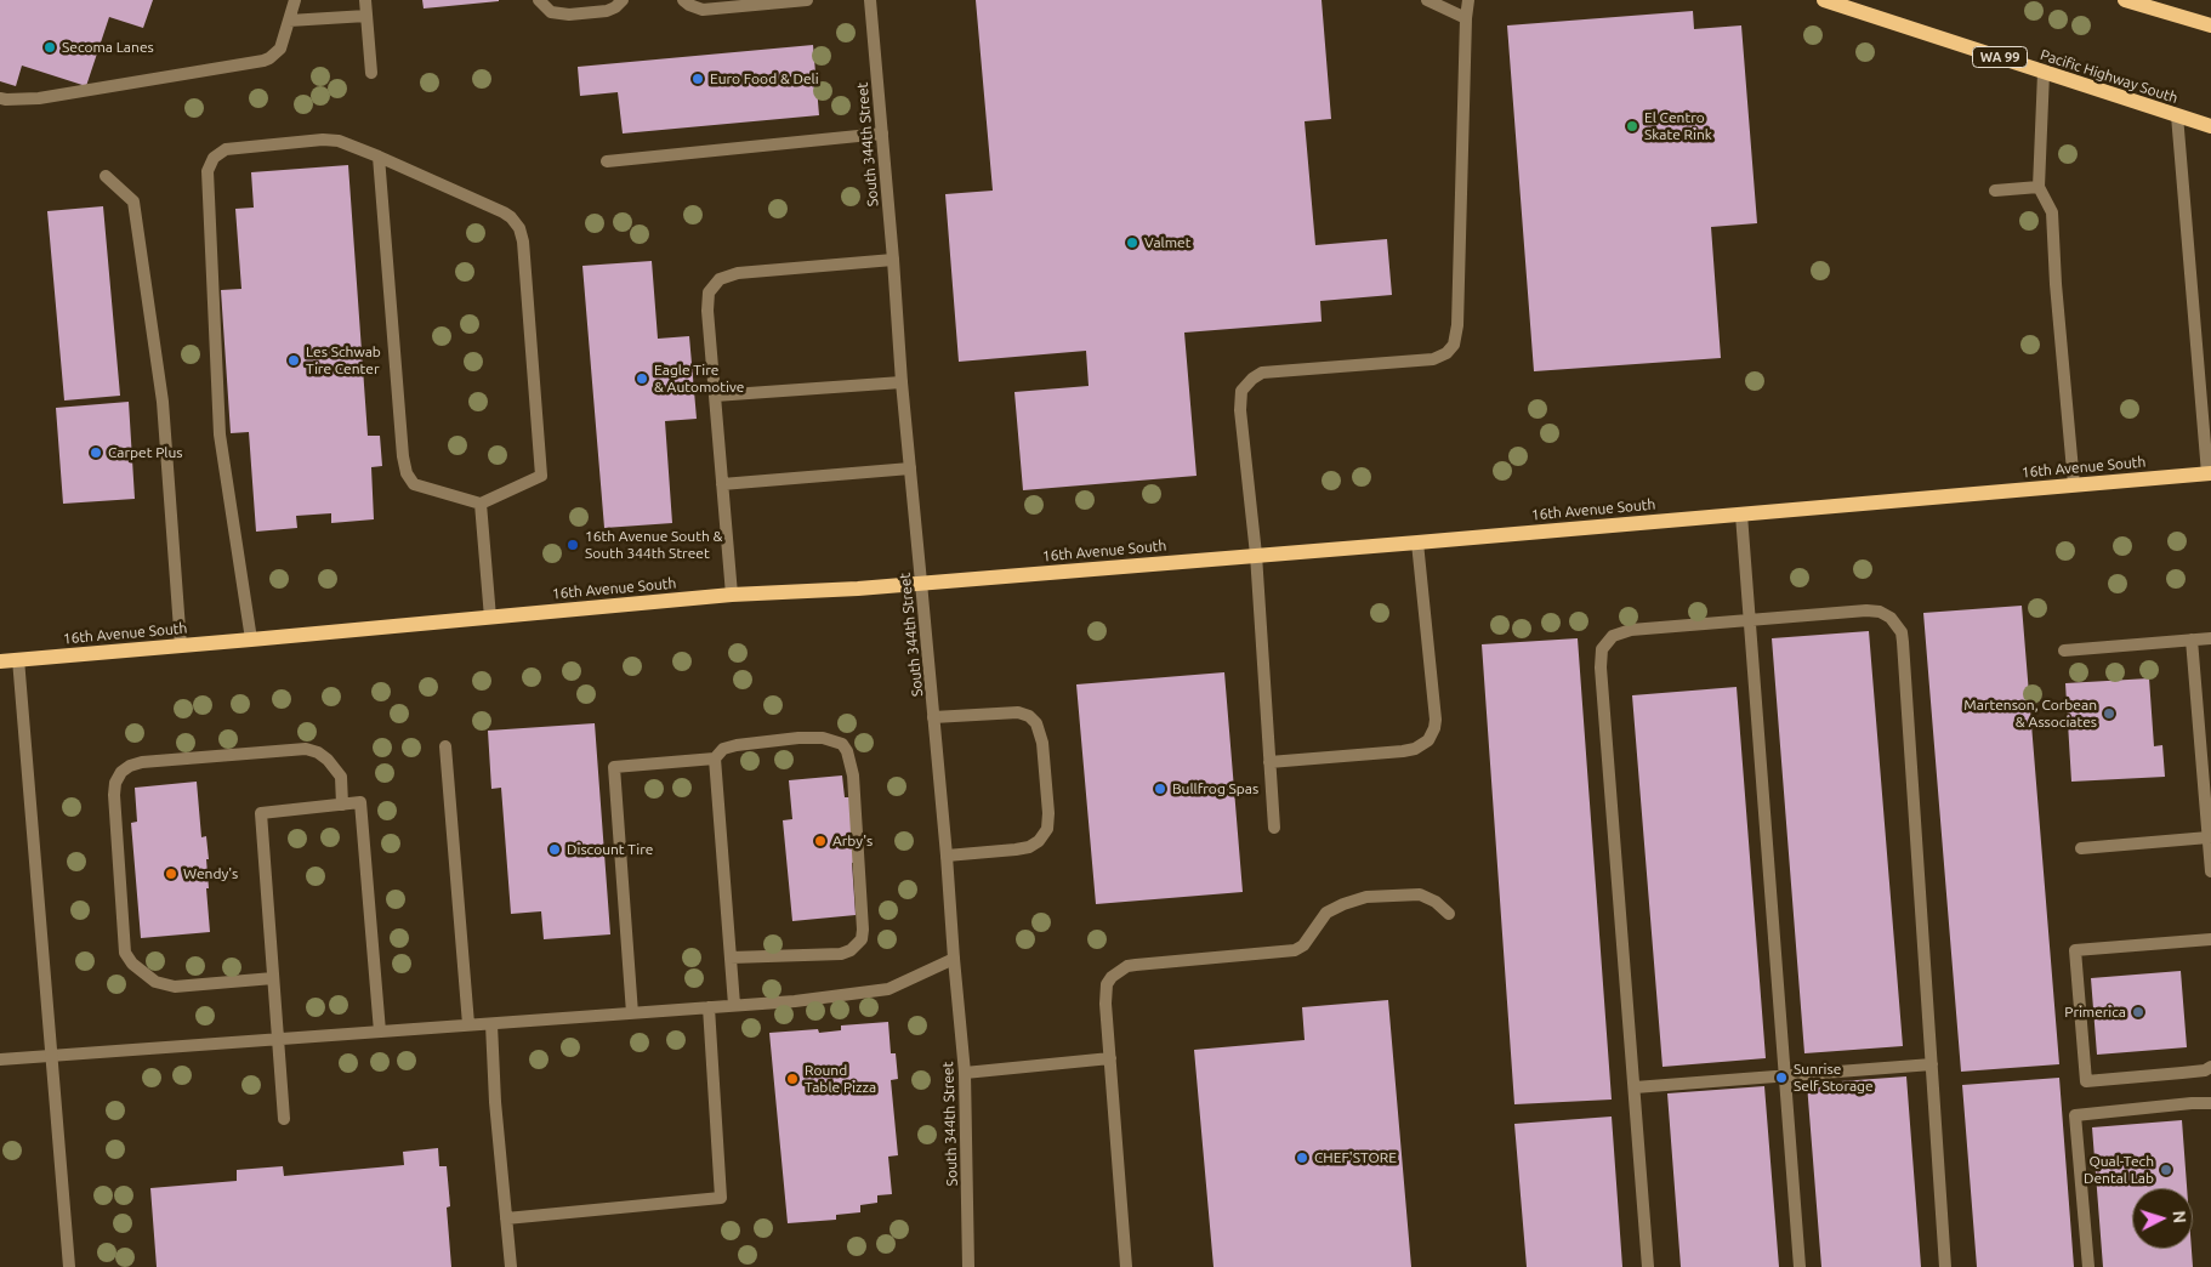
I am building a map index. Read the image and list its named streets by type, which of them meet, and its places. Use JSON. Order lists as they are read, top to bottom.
{
  "streets": {
    "main road": ["WA 99", "Pacific Highway South", "16th Avenue South"],
    "street": ["South 344th Street"]
  },
  "crossings": [
    ["South 344th Street", "16th Avenue South"]
  ],
  "places": [
    "Secoma Lanes",
    "Euro Food & Deli",
    "El Centro Skate Rink",
    "Valmet",
    "Les Schwab Tire Center",
    "Eagle Tire & Automotive",
    "Carpet Plus",
    "16th Avenue South & South 344th Street",
    "Martenson, Corbean & Associates",
    "Bullfrog Spas",
    "Arby's",
    "Discount Tire",
    "Wendy's",
    "Primerica",
    "Sunrise Self Storage",
    "Round Table Pizza",
    "CHEF'STORE",
    "Qual-Tech Dental Lab"
  ],
  "north": "right"
}
